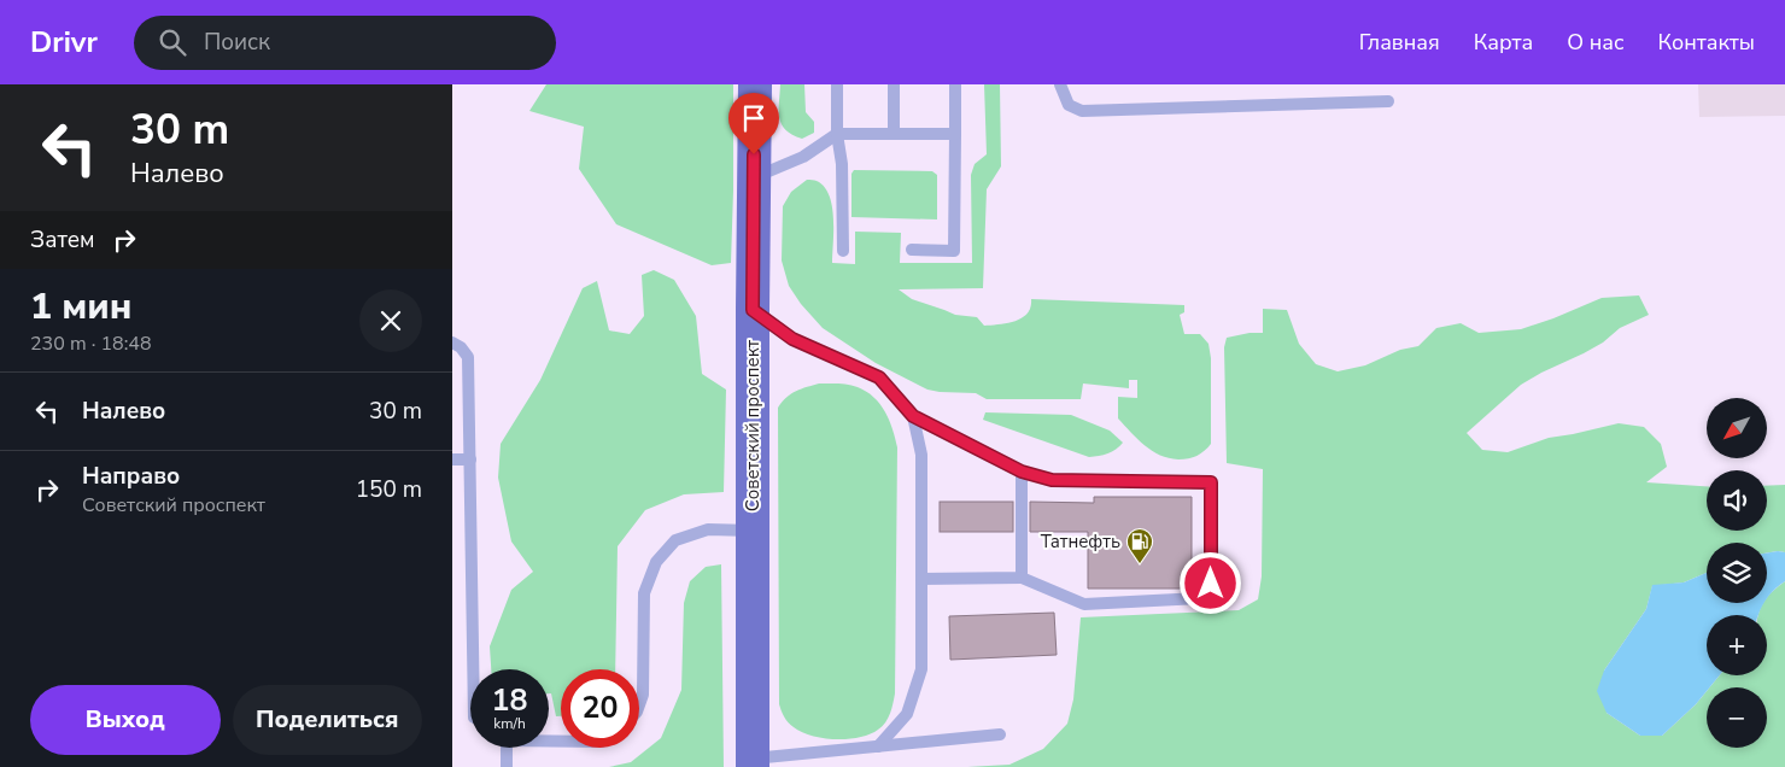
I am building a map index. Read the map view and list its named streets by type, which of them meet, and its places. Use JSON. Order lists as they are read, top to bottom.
{
  "streets": {
    "main road": ["Советский проспект"]
  },
  "places": {
    "fuel station": ["Татнефть"]
  },
  "north": "bottom left",
  "page": {
    "header": "Drivr",
    "search": "Поиск",
    "nav": [
      "Главная",
      "Карта",
      "О нас",
      "Контакты"
    ],
    "turn": ["30 m", "Налево"],
    "then": "Затем",
    "heading": ["1 мин", "230 m · 18:48"],
    "list": [
      {
        "name": "Налево",
        "value": "30 m"
      },
      {
        "name": "Направо",
        "note": "Советский проспект",
        "value": "150 m"
      }
    ],
    "map_buttons": ["+", "−"],
    "speed": "18 km/h",
    "limit": "20",
    "buttons": ["Выход", "Поделиться"]
  }
}
